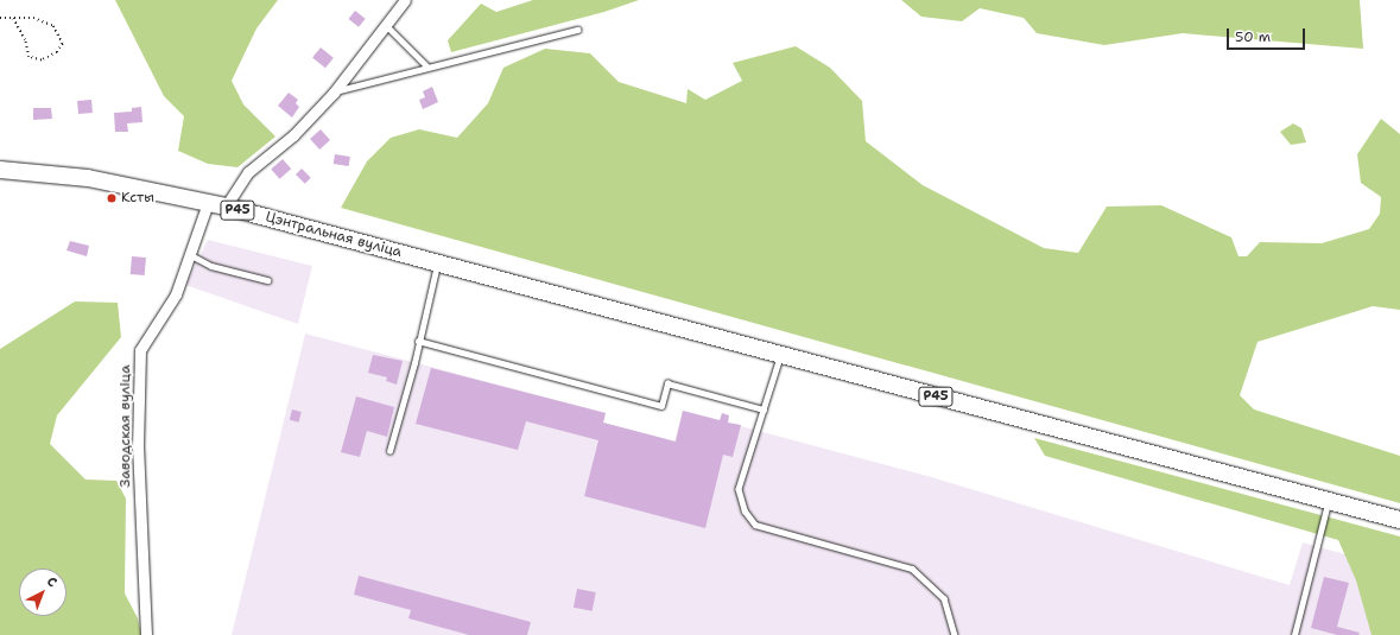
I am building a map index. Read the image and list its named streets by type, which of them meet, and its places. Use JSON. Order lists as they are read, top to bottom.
{
  "streets": {
    "main road": ["Р45", "Цэнтральная вуліца"],
    "street": ["Заводская вуліца"]
  },
  "crossings": [
    ["Р45", "Цэнтральная вуліца"],
    ["Цэнтральная вуліца", "Заводская вуліца"]
  ],
  "places": ["Ксты"],
  "scale_bar": "50 m",
  "north": "top right"
}
